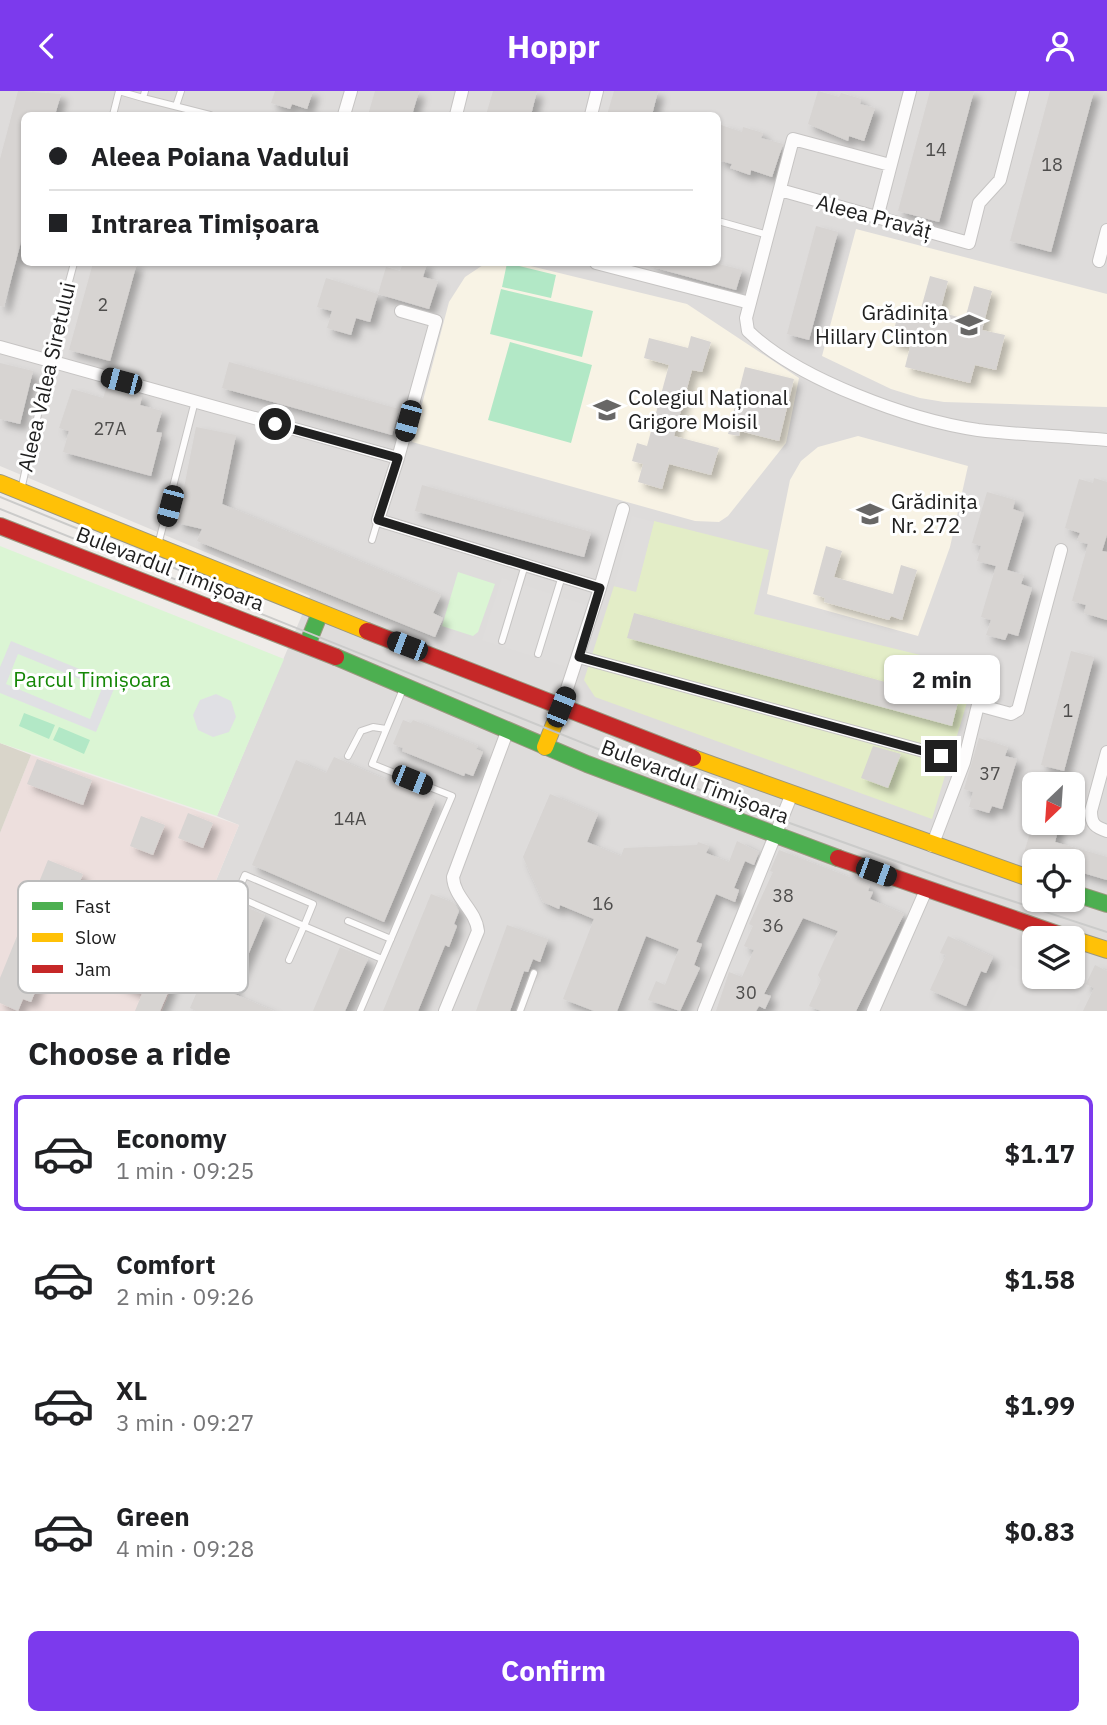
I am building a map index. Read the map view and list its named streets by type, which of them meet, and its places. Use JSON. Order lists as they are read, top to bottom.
{
  "streets": {
    "main road": ["Bulevardul Timișoara"],
    "street": ["Aleea Pravăț"],
    "lane": ["Aleea Valea Siretului"]
  },
  "crossings": [
    ["Aleea Valea Siretului", "Bulevardul Timișoara"]
  ],
  "parks": ["Parcul Timișoara"],
  "places": {
    "school or university": ["Grădinița Hillary Clinton", "Colegiul Național Grigore Moisil", "Grădinița Nr. 272"]
  },
  "house_numbers": [
    "14",
    "18",
    "2",
    "27A",
    "1",
    "37",
    "14A",
    "38",
    "16",
    "36",
    "30"
  ],
  "legend": ["Fast", "Slow", "Jam"],
  "north": "bottom left",
  "page": {
    "header": "Hoppr",
    "banner": ["Aleea Poiana Vadului", "Intrarea Timișoara"],
    "bubble": "2 min",
    "heading": "Choose a ride",
    "list": [
      {
        "name": "Economy",
        "note": "1 min · 09:25",
        "value": "$1.17"
      },
      {
        "name": "Comfort",
        "note": "2 min · 09:26",
        "value": "$1.58"
      },
      {
        "name": "XL",
        "note": "3 min · 09:27",
        "value": "$1.99"
      },
      {
        "name": "Green",
        "note": "4 min · 09:28",
        "value": "$0.83"
      }
    ],
    "buttons": "Confirm"
  }
}
